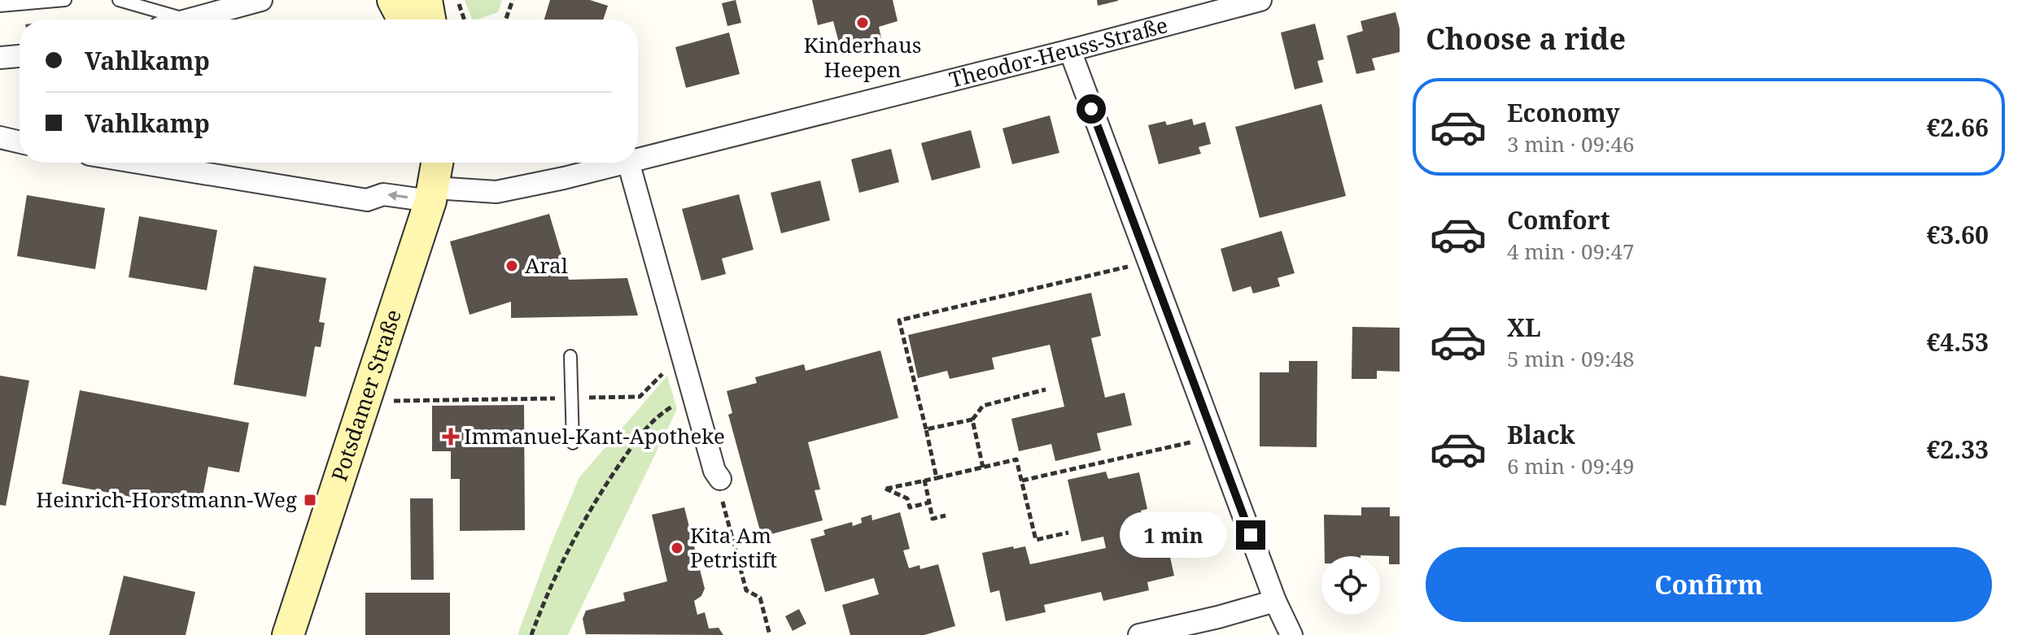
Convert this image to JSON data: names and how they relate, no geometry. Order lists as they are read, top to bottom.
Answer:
{
  "streets": {
    "street": ["Theodor-Heuss-Straße", "Potsdamer Straße"]
  },
  "crossings": [
    ["Theodor-Heuss-Straße", "Potsdamer Straße"]
  ],
  "places": {
    "other": ["Kinderhaus Heepen", "Aral", "Kita Am Petristift"],
    "health": ["Immanuel-Kant-Apotheke"],
    "transit": ["Heinrich-Horstmann-Weg"]
  },
  "page": {
    "heading": "Choose a ride",
    "banner": ["Vahlkamp", "Vahlkamp"],
    "list": [
      {
        "name": "Economy",
        "note": "3 min · 09:46",
        "value": "€2.66"
      },
      {
        "name": "Comfort",
        "note": "4 min · 09:47",
        "value": "€3.60"
      },
      {
        "name": "XL",
        "note": "5 min · 09:48",
        "value": "€4.53"
      },
      {
        "name": "Black",
        "note": "6 min · 09:49",
        "value": "€2.33"
      }
    ],
    "bubble": "1 min",
    "buttons": "Confirm"
  }
}
